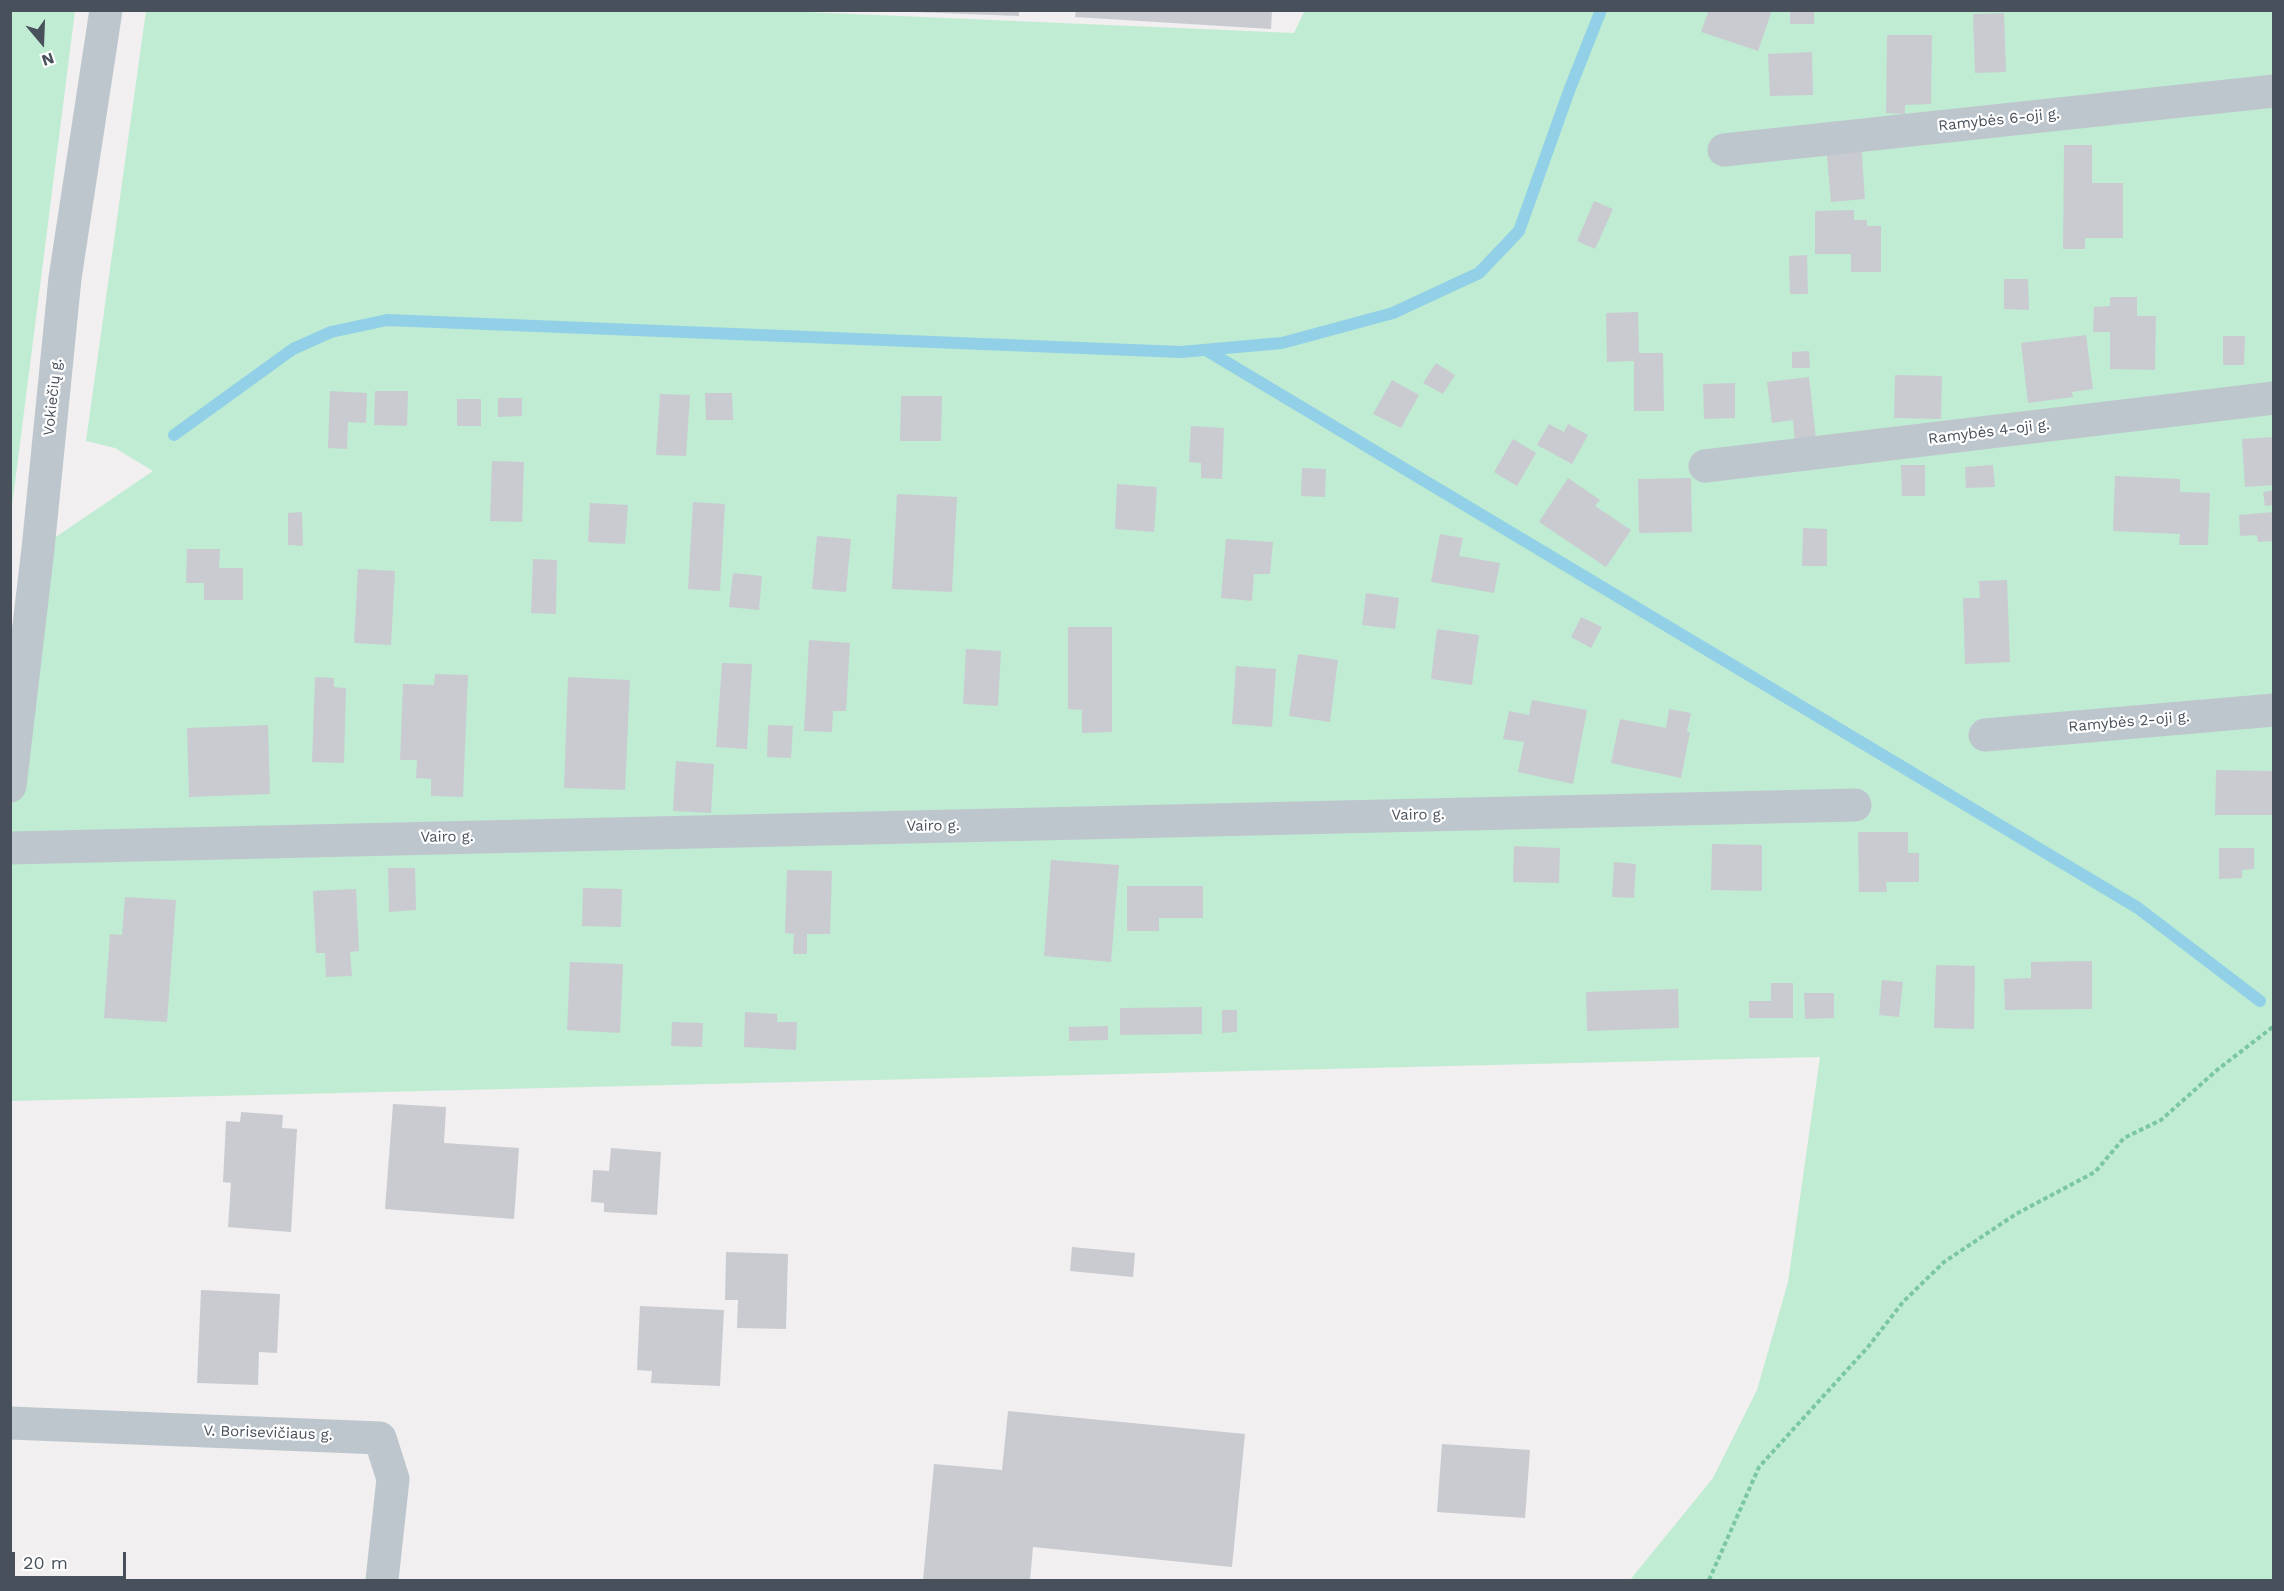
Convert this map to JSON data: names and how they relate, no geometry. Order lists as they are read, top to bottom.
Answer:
{
  "streets": {
    "street": [
      "Ramybės 6-oji g.",
      "Vokiečių g.",
      "Ramybės 4-oji g.",
      "Ramybės 2-oji g.",
      "Vairo g.",
      "V. Borisevičiaus g."
    ]
  },
  "scale_bar": "20 m",
  "north": "bottom"
}
